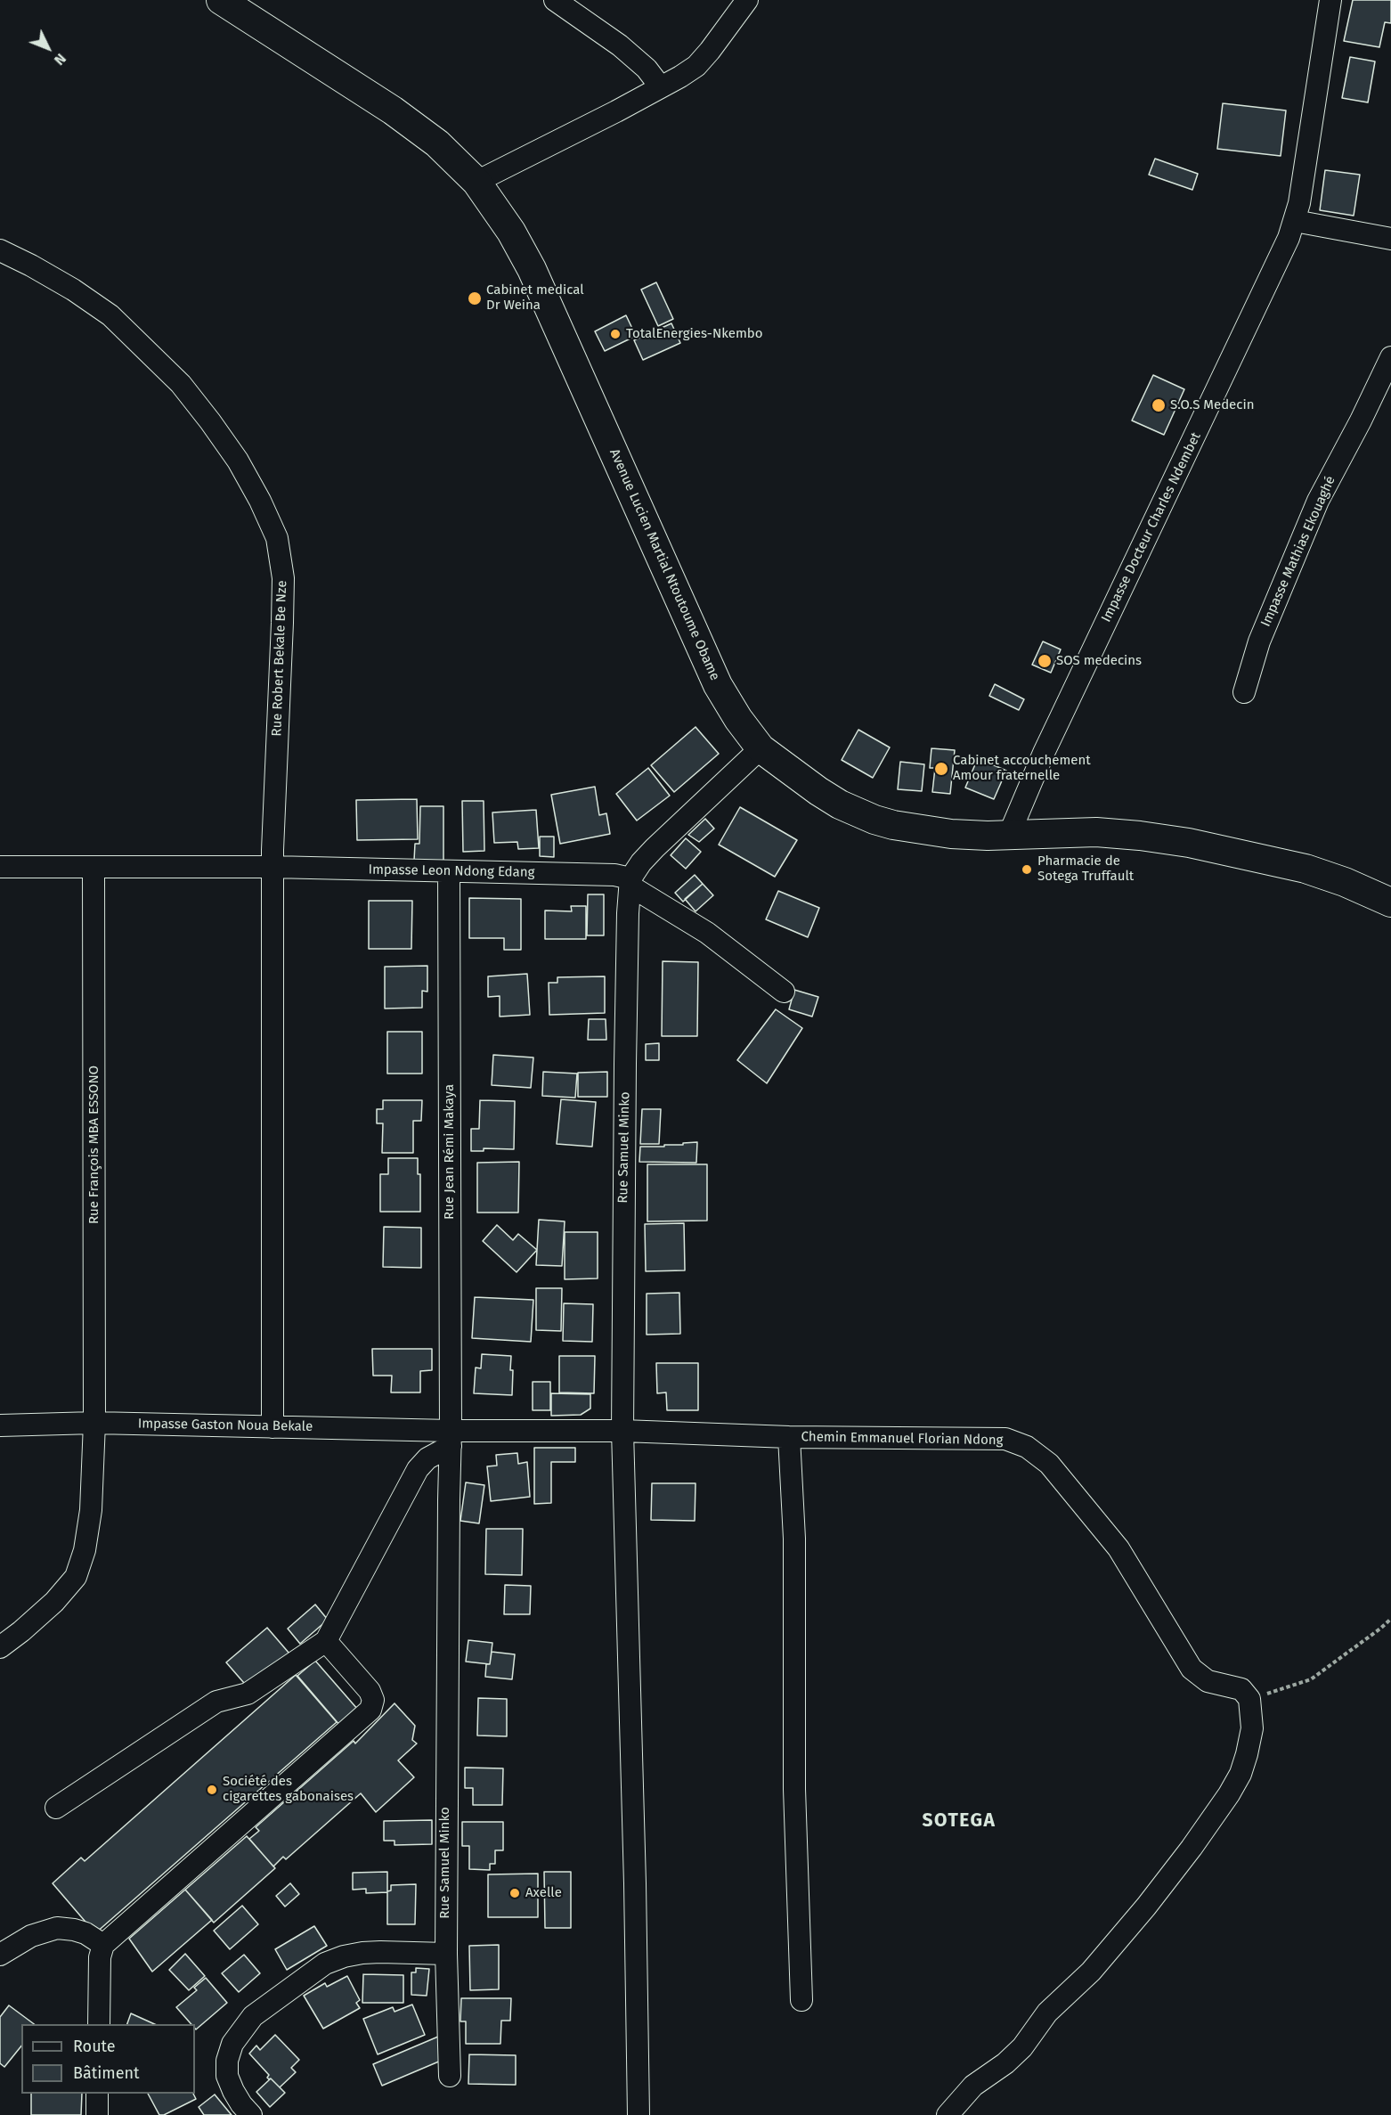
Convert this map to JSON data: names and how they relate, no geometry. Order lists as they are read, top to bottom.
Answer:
{
  "streets": {
    "main road": ["Avenue Lucien Martial Ntoutoume Obame"],
    "street": [
      "Impasse Docteur Charles Ndembet",
      "Impasse Mathias Ekouaghé",
      "Rue Robert Bekale Be Nze",
      "Impasse Leon Ndong Edang",
      "Rue François MBA ESSONO",
      "Rue Samuel Minko",
      "Rue Jean Rémi Makaya",
      "Impasse Gaston Noua Bekale",
      "Chemin Emmanuel Florian Ndong"
    ]
  },
  "crossings": [
    ["Impasse Docteur Charles Ndembet", "Avenue Lucien Martial Ntoutoume Obame"],
    ["Rue Robert Bekale Be Nze", "Impasse Leon Ndong Edang"],
    ["Rue Robert Bekale Be Nze", "Impasse Gaston Noua Bekale"],
    ["Impasse Leon Ndong Edang", "Rue François MBA ESSONO"],
    ["Impasse Leon Ndong Edang", "Rue Samuel Minko"],
    ["Impasse Leon Ndong Edang", "Rue Jean Rémi Makaya"],
    ["Rue François MBA ESSONO", "Impasse Gaston Noua Bekale"],
    ["Rue Samuel Minko", "Rue Jean Rémi Makaya"],
    ["Rue Samuel Minko", "Impasse Gaston Noua Bekale"],
    ["Rue Samuel Minko", "Chemin Emmanuel Florian Ndong"],
    ["Rue Jean Rémi Makaya", "Impasse Gaston Noua Bekale"]
  ],
  "districts": ["SOTEGA"],
  "places": [
    "Cabinet medical Dr Weina",
    "TotalEnergies-Nkembo",
    "S.O.S Medecin",
    "SOS medecins",
    "Cabinet accouchement Amour fraternelle",
    "Pharmacie de Sotega Truffault",
    "Société des cigarettes gabonaises",
    "Axelle"
  ],
  "legend": ["Route", "Bâtiment"],
  "north": "bottom right"
}
